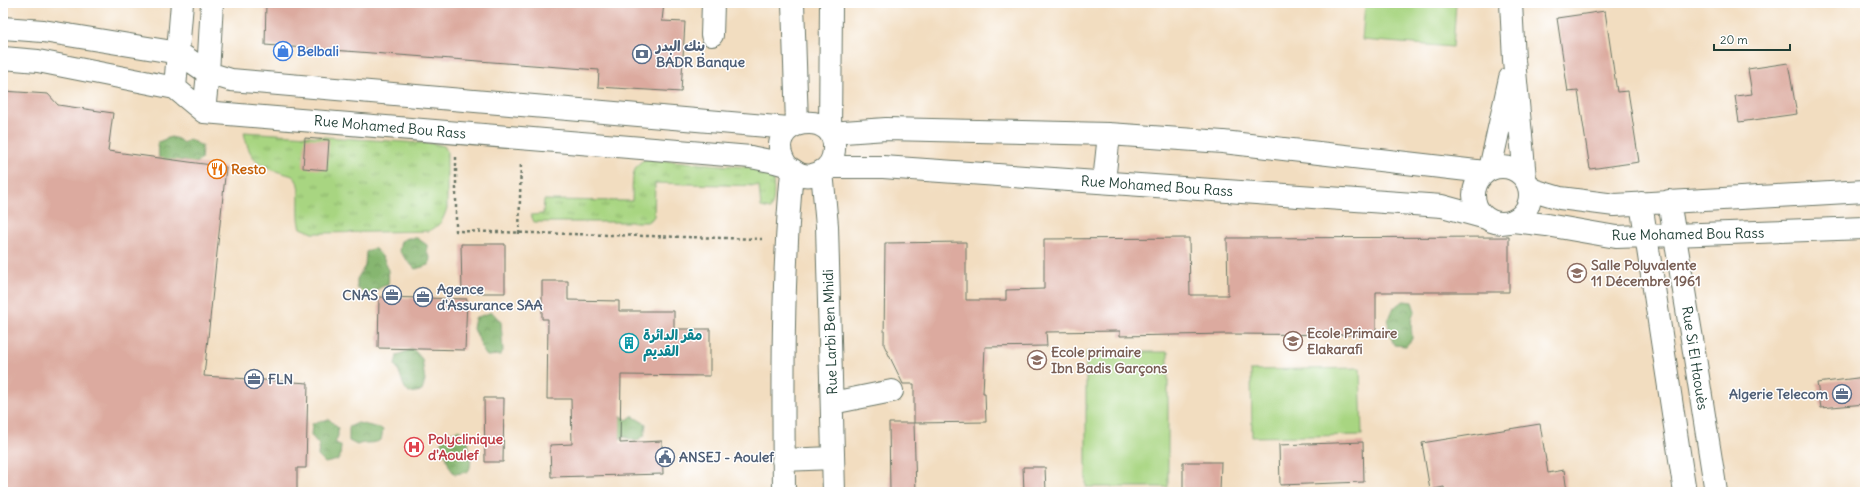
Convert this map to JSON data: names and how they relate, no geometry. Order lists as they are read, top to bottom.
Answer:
{
  "streets": {
    "street": ["Rue Mohamed Bou Rass", "Rue Larbi Ben Mhidi", "Rue Si El Haouès"]
  },
  "crossings": [
    ["Rue Mohamed Bou Rass", "Rue Larbi Ben Mhidi"],
    ["Rue Mohamed Bou Rass", "Rue Si El Haouès"]
  ],
  "places": {
    "shop": ["Belbali"],
    "bank": ["بنك البدر BADR Banque"],
    "restaurant": ["Resto"],
    "school or university": ["Salle Polyvalente 11 Décembre 1961", "Ecole Primaire Elakarafi", "Ecole primaire Ibn Badis Garçons"],
    "office": [
      "CNAS",
      "Agence d'Assurance SAA",
      "FLN",
      "Algerie Telecom"
    ],
    "building": ["مقر الدائرة القديم"],
    "hospital": ["Polyclinique d'Aoulef"],
    "public building": ["ANSEJ - Aoulef"]
  },
  "scale_bar": "20 m"
}
